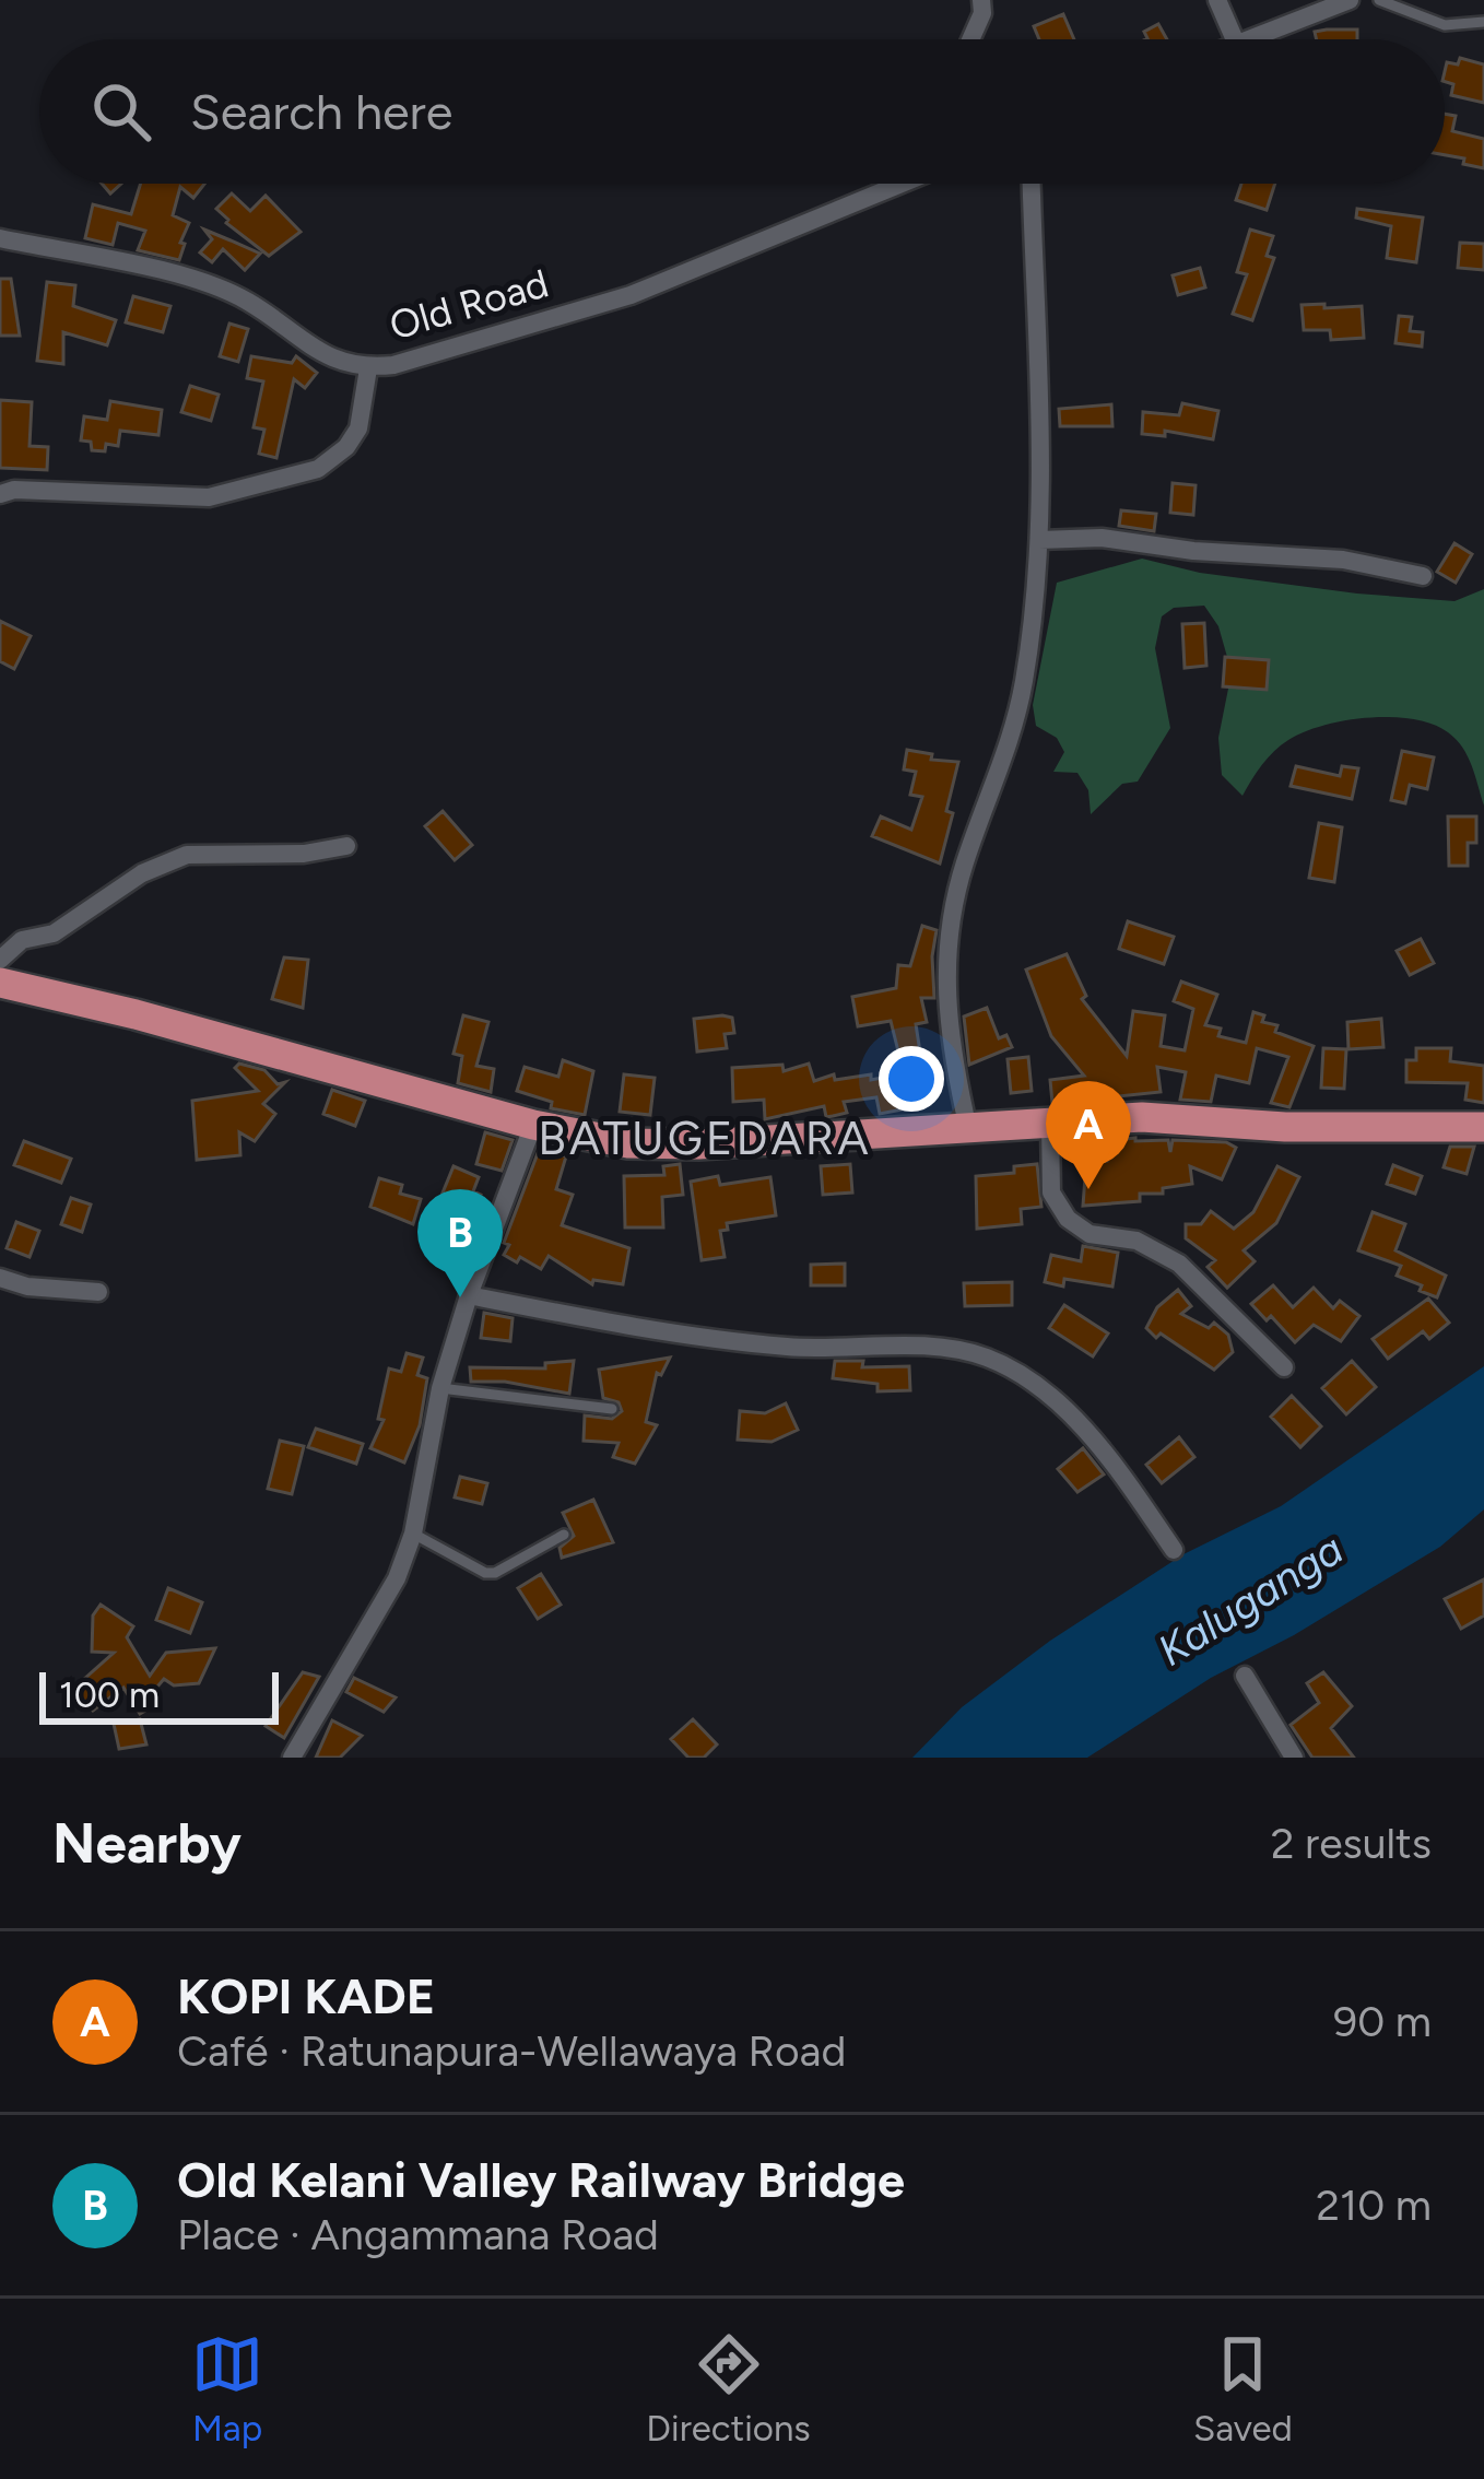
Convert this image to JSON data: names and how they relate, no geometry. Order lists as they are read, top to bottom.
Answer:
{
  "streets": {
    "street": ["Old Road"]
  },
  "districts": ["BATUGEDARA"],
  "water": ["Kaluganga"],
  "scale_bar": "100 m",
  "page": {
    "search": "Search here",
    "pins": ["A", "B"],
    "scale": "100 m",
    "heading": ["Nearby", "2 results"],
    "list": [
      {
        "mark": "A",
        "name": "KOPI KADE",
        "note": "Café · Ratunapura-Wellawaya Road",
        "value": "90 m"
      },
      {
        "mark": "B",
        "name": "Old Kelani Valley Railway Bridge",
        "note": "Place · Angammana Road",
        "value": "210 m"
      }
    ],
    "nav": ["Map", "Directions", "Saved"]
  }
}
